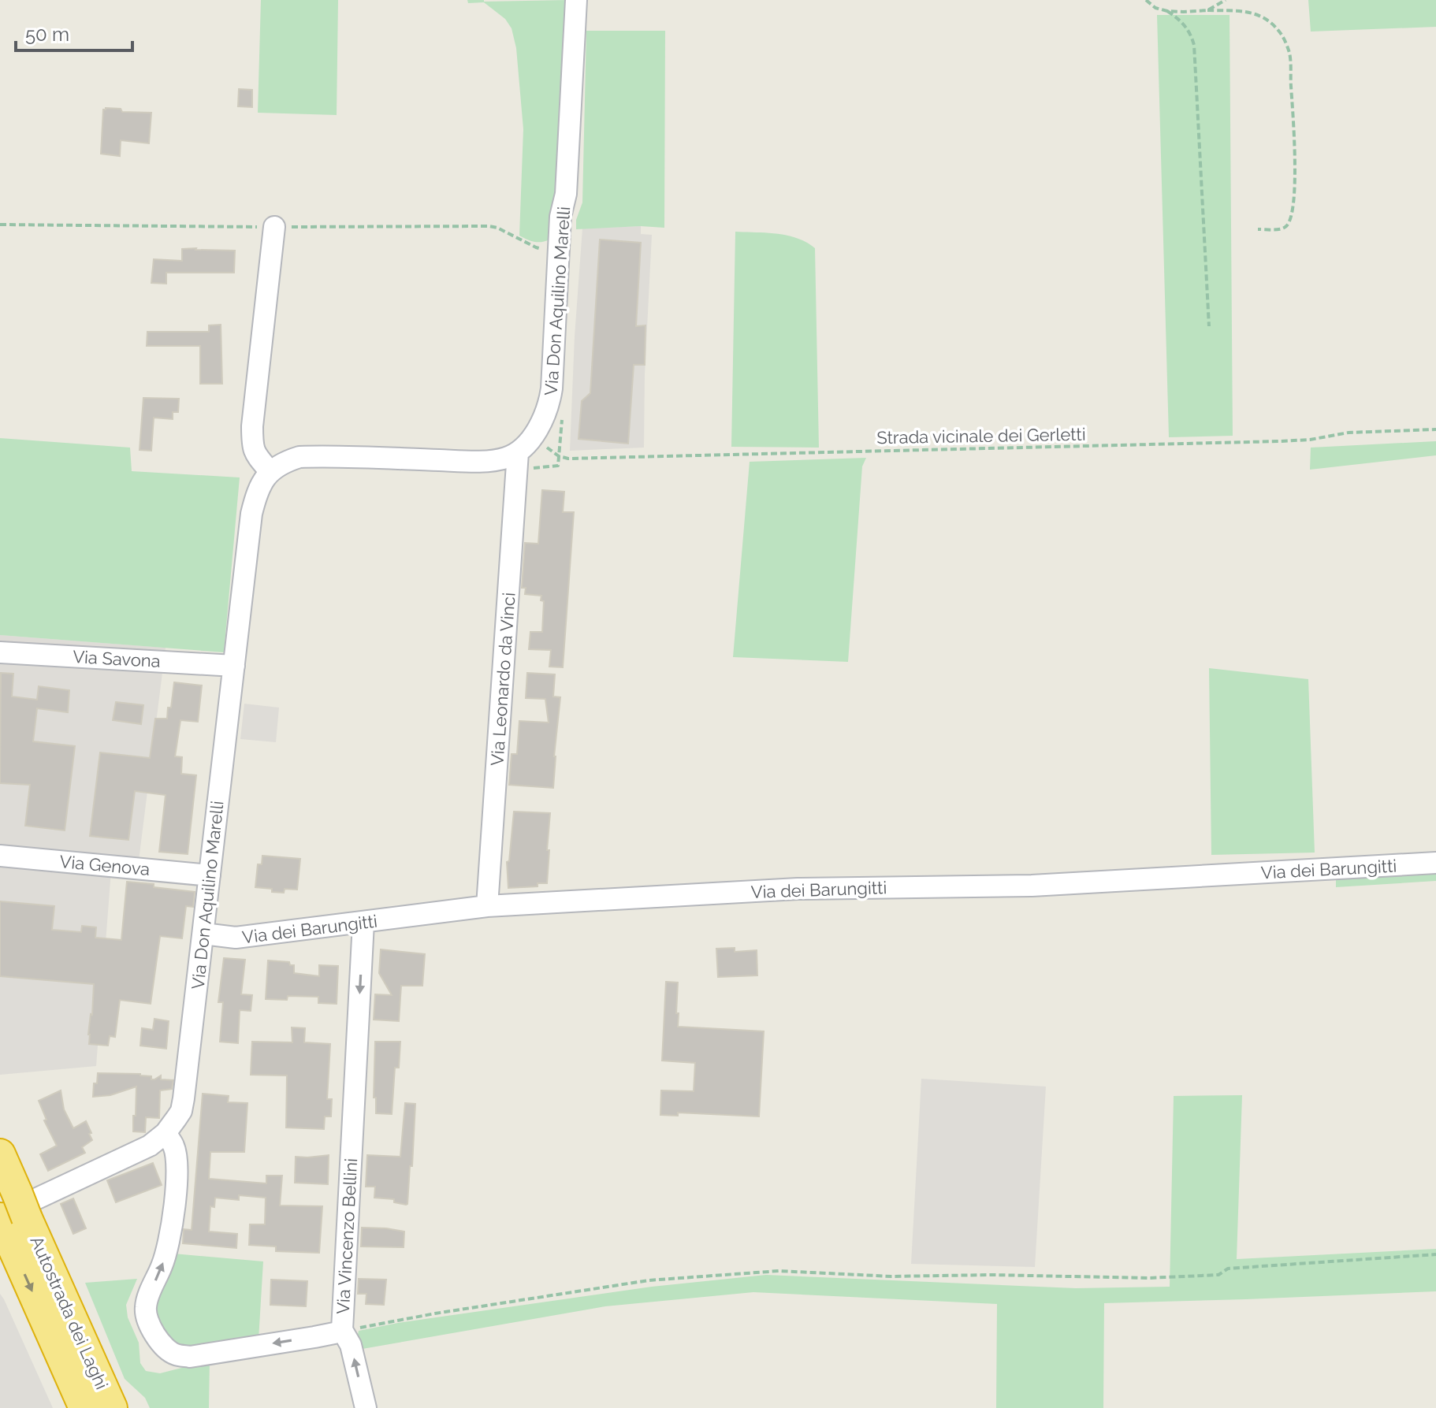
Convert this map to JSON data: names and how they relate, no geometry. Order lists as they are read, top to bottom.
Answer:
{
  "streets": {
    "highway": ["Autostrada dei Laghi"],
    "street": [
      "Via Don Aquilino Marelli",
      "Via Savona",
      "Via Leonardo da Vinci",
      "Via Genova",
      "Via dei Barungitti",
      "Via Vincenzo Bellini"
    ],
    "path": ["Strada vicinale dei Gerletti"]
  },
  "crossings": [
    ["Via Don Aquilino Marelli", "Strada vicinale dei Gerletti"],
    ["Via Don Aquilino Marelli", "Via Savona"],
    ["Via Don Aquilino Marelli", "Via Leonardo da Vinci"],
    ["Via Don Aquilino Marelli", "Via Genova"],
    ["Via Don Aquilino Marelli", "Via dei Barungitti"],
    ["Via Don Aquilino Marelli", "Via Vincenzo Bellini"],
    ["Via Don Aquilino Marelli", "Autostrada dei Laghi"],
    ["Via Leonardo da Vinci", "Via dei Barungitti"],
    ["Via dei Barungitti", "Via Vincenzo Bellini"]
  ],
  "scale_bar": "50 m"
}
